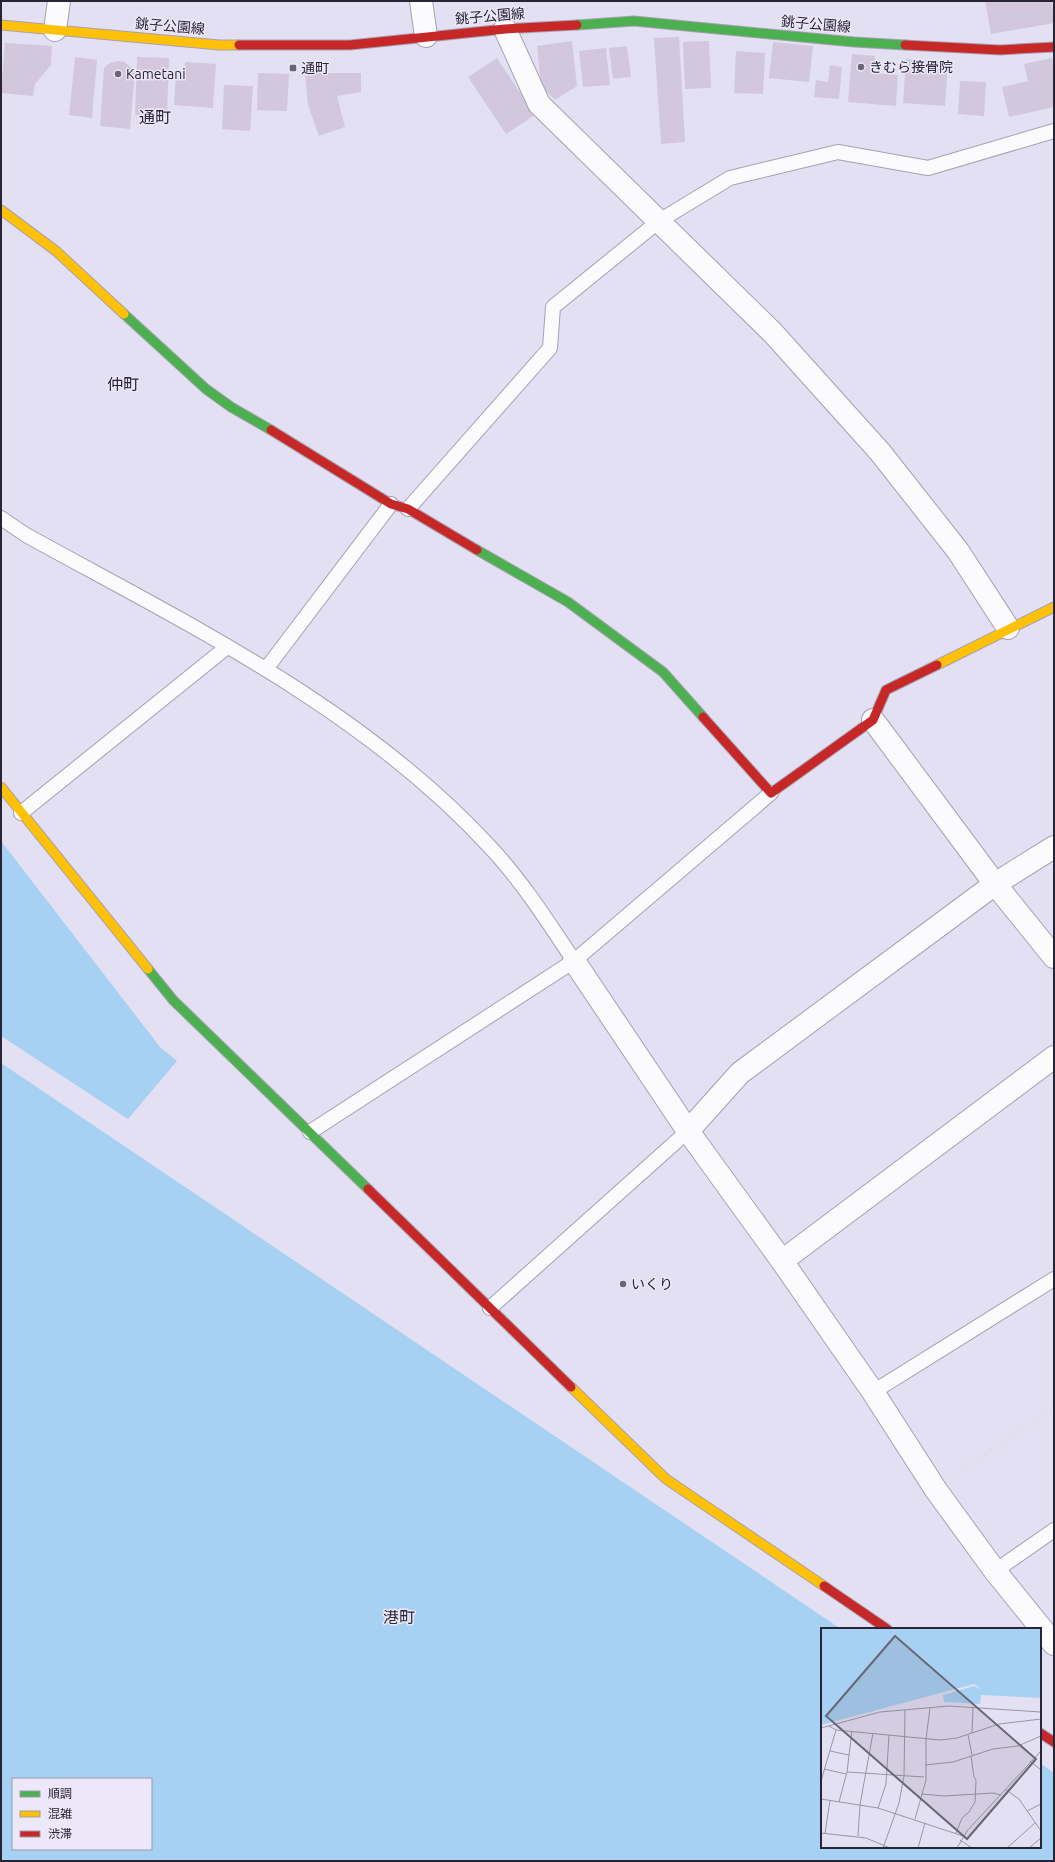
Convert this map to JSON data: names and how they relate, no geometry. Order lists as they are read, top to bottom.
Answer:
{
  "streets": {
    "street": ["銚子公園線"]
  },
  "districts": ["通町", "仲町", "港町"],
  "places": {
    "other": ["きむら接骨院", "Kametani", "いくり"],
    "transit": ["通町"]
  },
  "legend": ["順調", "混雑", "渋滞"]
}
